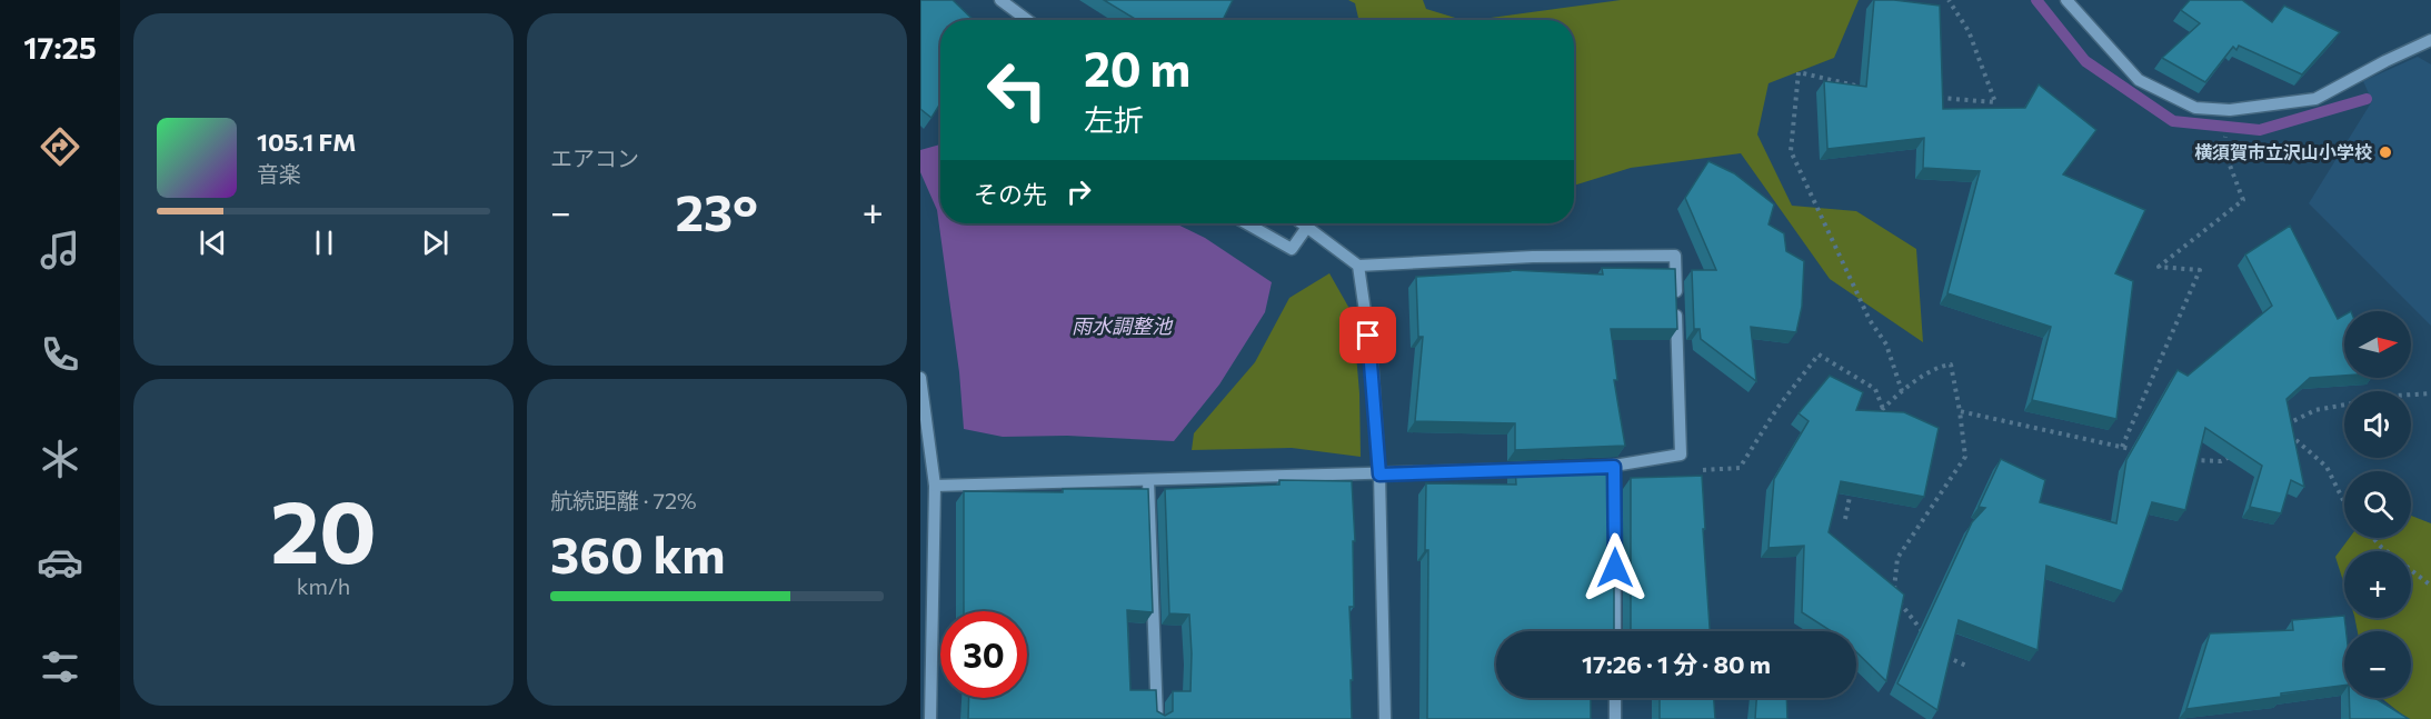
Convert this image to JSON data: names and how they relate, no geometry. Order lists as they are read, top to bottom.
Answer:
{
  "water": ["雨水調整池"],
  "places": ["横須賀市立沢山小学校"],
  "north": "right",
  "page": {
    "tabs": "17:25",
    "tile": [
      "エアコン",
      ["20", "km/h"],
      ["航続距離 · 72%", "360 km"]
    ],
    "turn": ["20 m", "左折"],
    "song": ["105.1 FM", "音楽"],
    "then": "その先",
    "heat": ["−", "23°", "+"],
    "map_buttons": ["+", "−"],
    "limit": "30",
    "trip": "17:26 · 1 分 · 80 m"
  }
}
